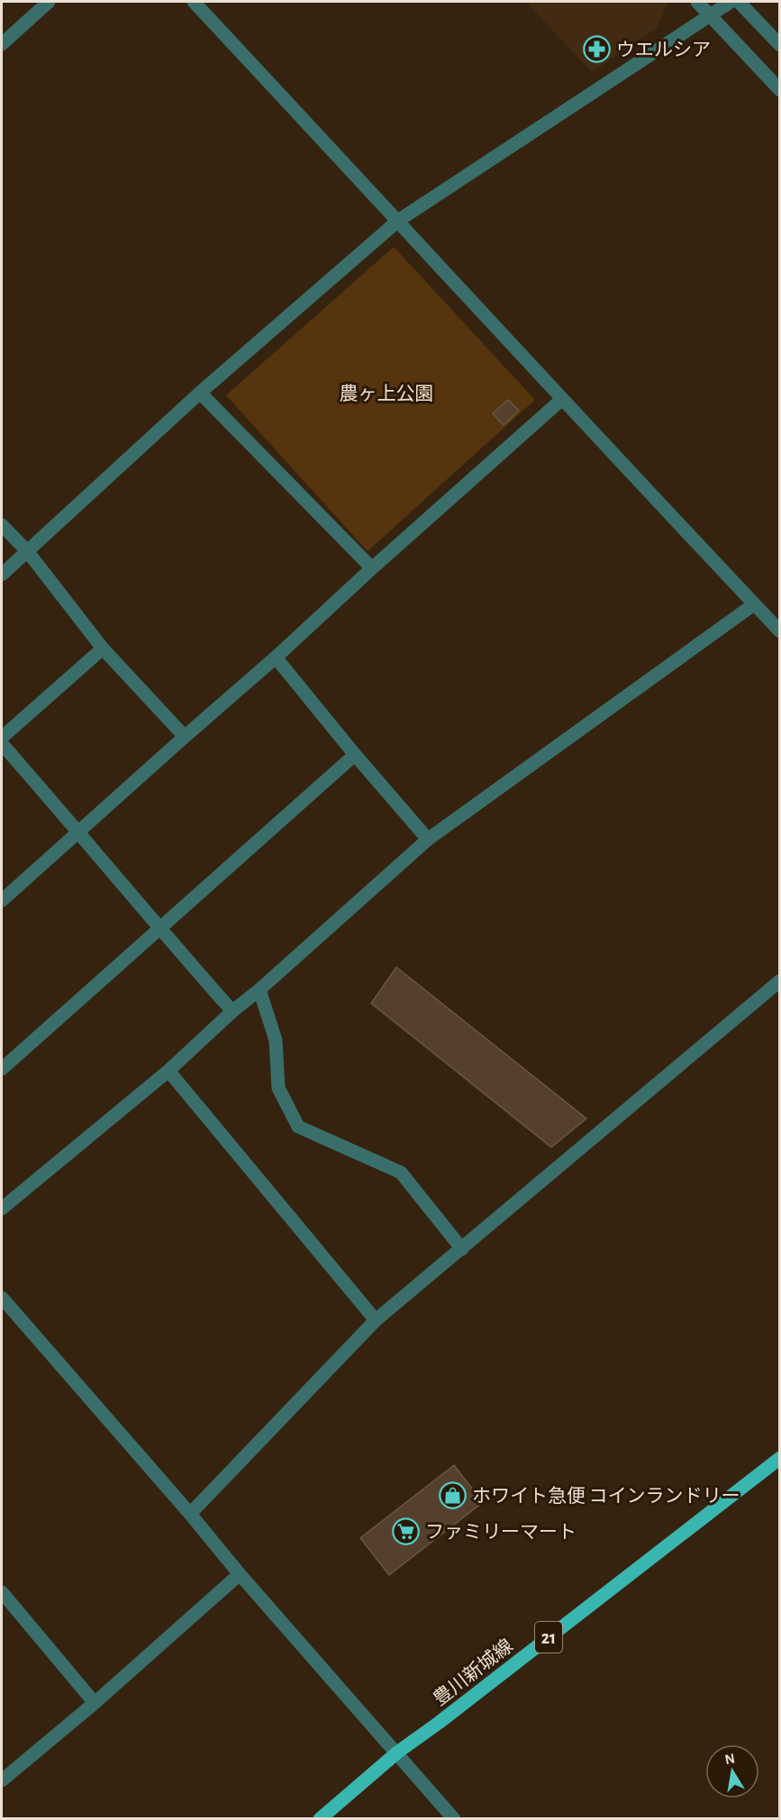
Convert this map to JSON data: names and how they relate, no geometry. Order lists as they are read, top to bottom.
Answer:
{
  "streets": {
    "main road": ["21", "豊川新城線"]
  },
  "parks": ["農ヶ上公園"],
  "places": {
    "pharmacy": ["ウエルシア"],
    "shop": ["ホワイト急便 コインランドリー"],
    "supermarket": ["ファミリーマート"]
  },
  "north": "top"
}
